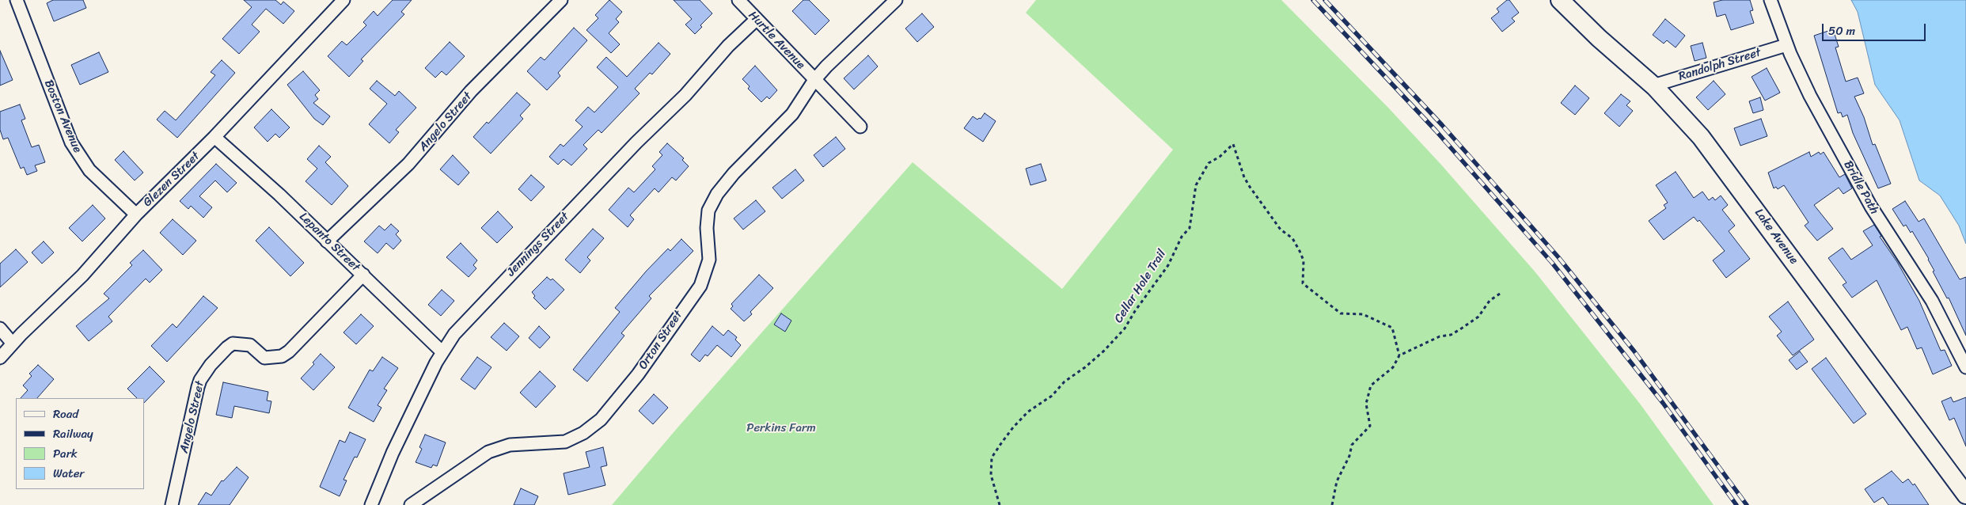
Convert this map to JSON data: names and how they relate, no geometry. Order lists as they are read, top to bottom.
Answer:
{
  "streets": {
    "main road": ["Lake Avenue"],
    "street": [
      "Hurtle Avenue",
      "Randolph Street",
      "Boston Avenue",
      "Angelo Street",
      "Glezen Street",
      "Bridle Path",
      "Lepanto Street",
      "Jennings Street",
      "Orton Street"
    ],
    "path": ["Cellar Hole Trail"]
  },
  "crossings": [
    ["Hurtle Avenue", "Jennings Street"],
    ["Hurtle Avenue", "Orton Street"],
    ["Randolph Street", "Bridle Path"],
    ["Randolph Street", "Lake Avenue"],
    ["Boston Avenue", "Glezen Street"],
    ["Angelo Street", "Lepanto Street"],
    ["Glezen Street", "Lepanto Street"],
    ["Lepanto Street", "Jennings Street"]
  ],
  "parks": ["Perkins Farm"],
  "legend": [
    "Road",
    "Railway",
    "Park",
    "Water"
  ],
  "scale_bar": "50 m"
}
